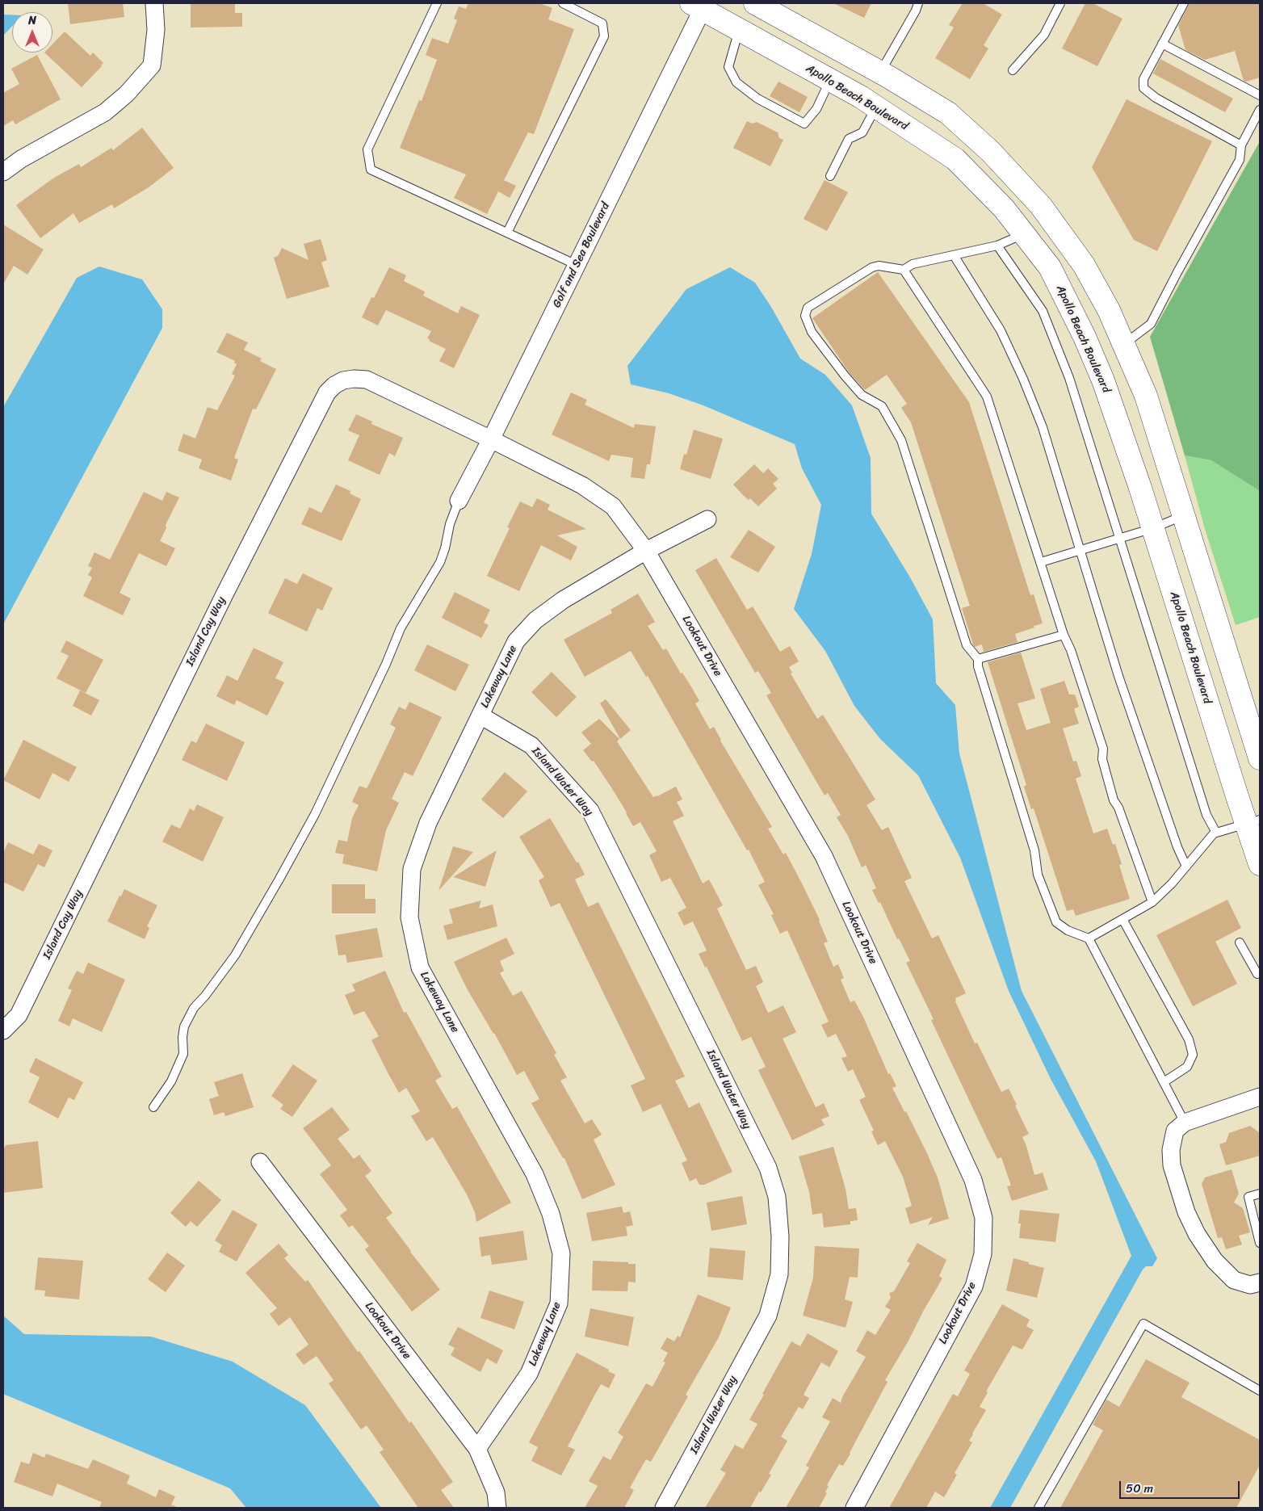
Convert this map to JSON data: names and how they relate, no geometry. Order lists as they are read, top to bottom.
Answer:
{
  "streets": {
    "main road": ["Apollo Beach Boulevard"],
    "street": [
      "Golf and Sea Boulevard",
      "Island Cay Way",
      "Lookout Drive",
      "Lakeway Lane",
      "Island Water Way"
    ]
  },
  "crossings": [
    ["Apollo Beach Boulevard", "Golf and Sea Boulevard"],
    ["Golf and Sea Boulevard", "Island Cay Way"],
    ["Golf and Sea Boulevard", "Lookout Drive"],
    ["Island Cay Way", "Lookout Drive"],
    ["Lookout Drive", "Lakeway Lane"],
    ["Lakeway Lane", "Island Water Way"]
  ],
  "scale_bar": "50 m",
  "north": "top"
}
